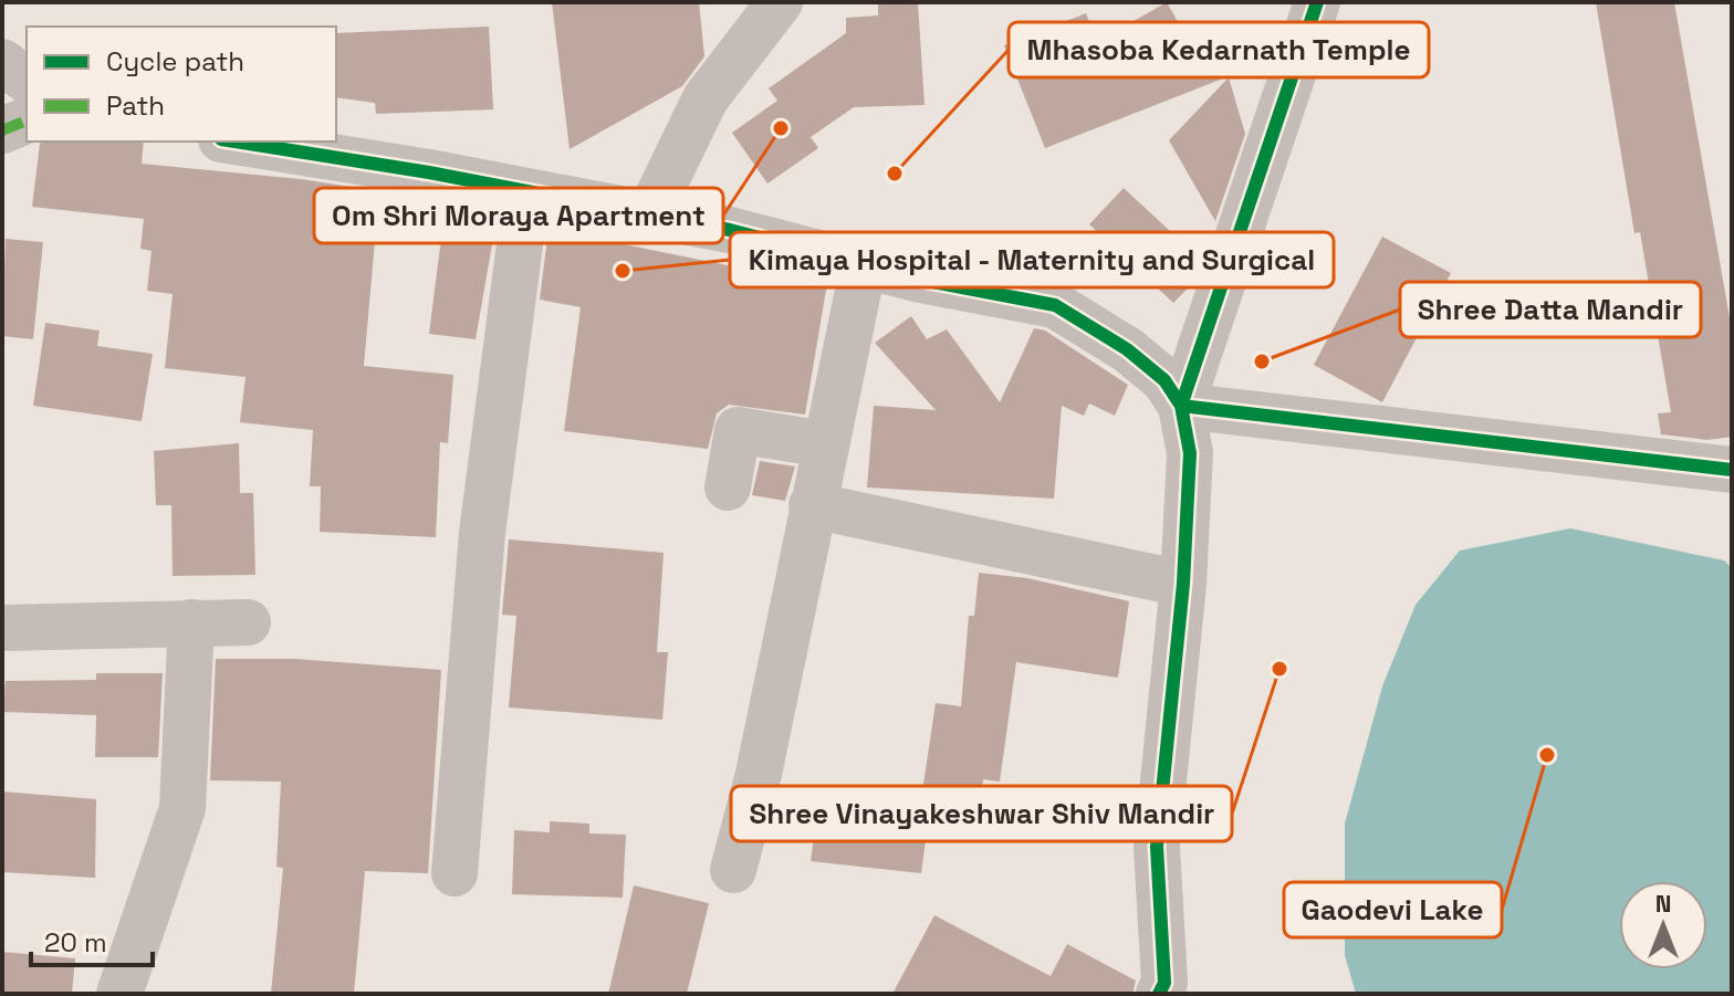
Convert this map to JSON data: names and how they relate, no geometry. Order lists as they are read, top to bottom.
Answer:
{
  "places": [
    "Om Shri Moraya Apartment",
    "Mhasoba Kedarnath Temple",
    "Kimaya Hospital - Maternity and Surgical",
    "Shree Datta Mandir",
    "Shree Vinayakeshwar Shiv Mandir",
    "Gaodevi Lake"
  ],
  "legend": ["Cycle path", "Path"],
  "scale_bar": "20 m",
  "north": "top"
}
